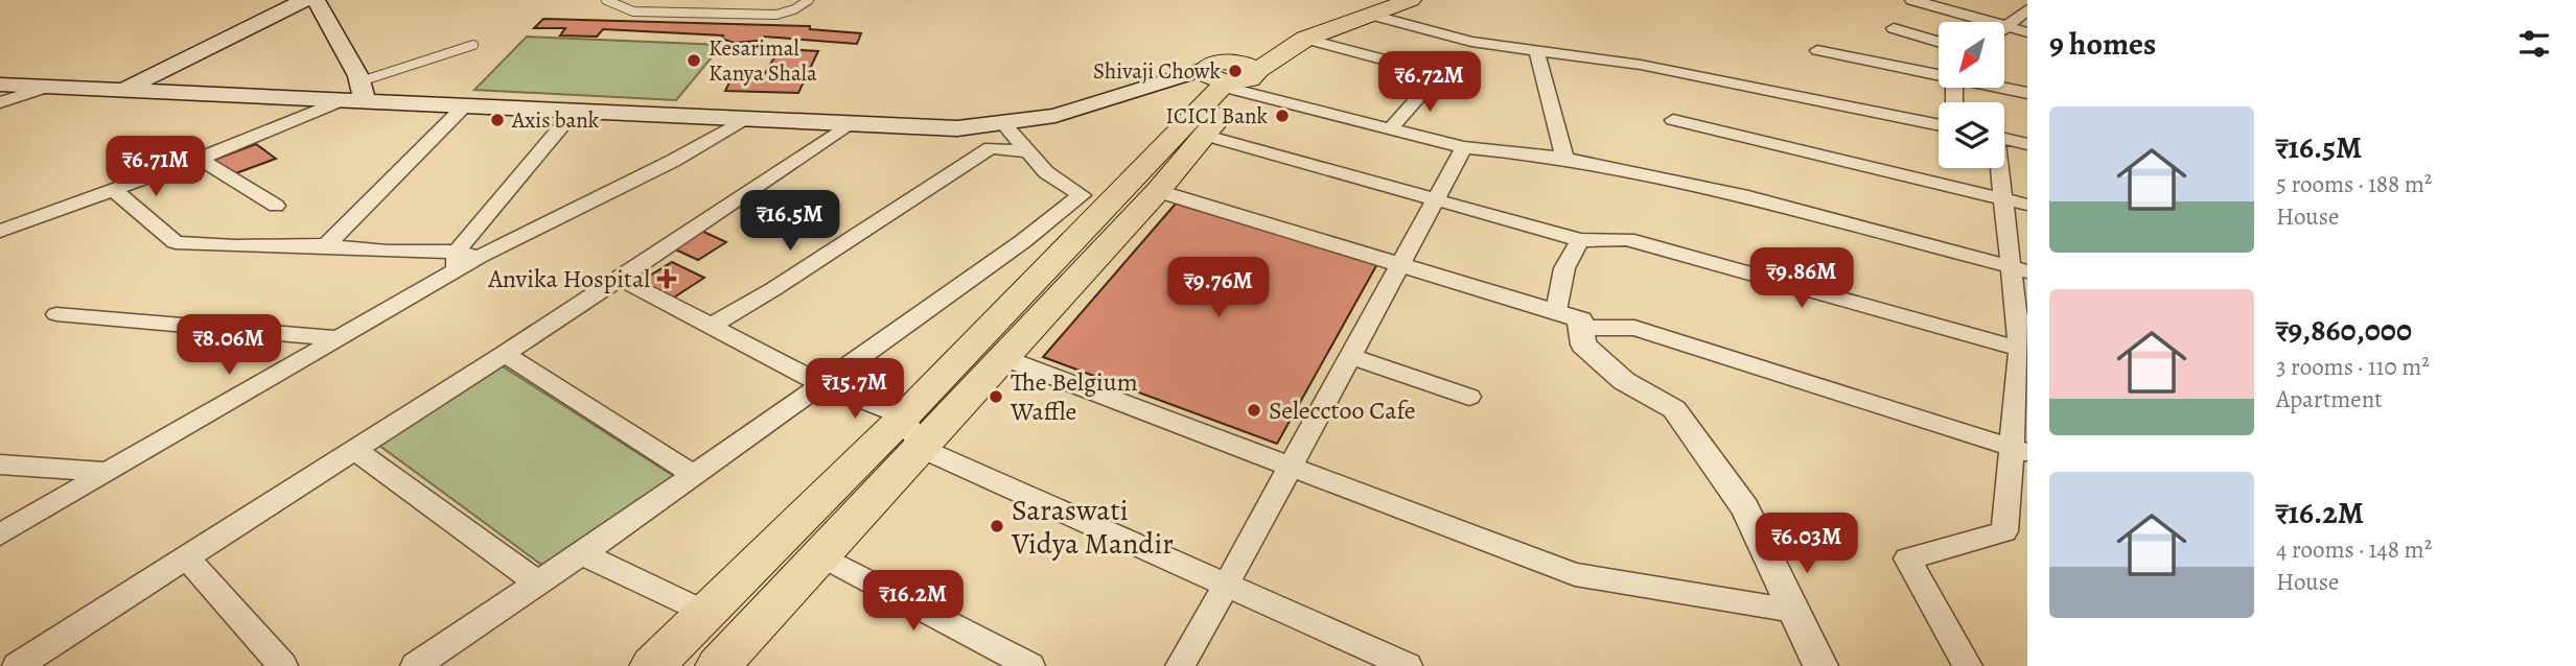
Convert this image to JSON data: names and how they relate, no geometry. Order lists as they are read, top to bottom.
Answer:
{
  "places": {
    "other": [
      "Kesarimal Kanya Shala",
      "Shivaji Chowk",
      "ICICI Bank",
      "Axis bank",
      "The Belgium Waffle",
      "Selecctoo Cafe",
      "Saraswati Vidya Mandir"
    ],
    "health": ["Anvika Hospital"]
  },
  "north": "bottom left",
  "page": {
    "heading": "9 homes",
    "price": [
      "₹6.72M",
      "₹6.71M",
      "₹16.5M",
      "₹9.86M",
      "₹9.76M",
      "₹8.06M",
      "₹15.7M",
      "₹6.03M",
      "₹16.2M"
    ],
    "list": [
      {
        "name": "₹16.5M",
        "note": "5 rooms · 188 m² · House"
      },
      {
        "name": "₹9,860,000",
        "note": "3 rooms · 110 m² · Apartment"
      },
      {
        "name": "₹16.2M",
        "note": "4 rooms · 148 m² · House"
      }
    ]
  }
}
